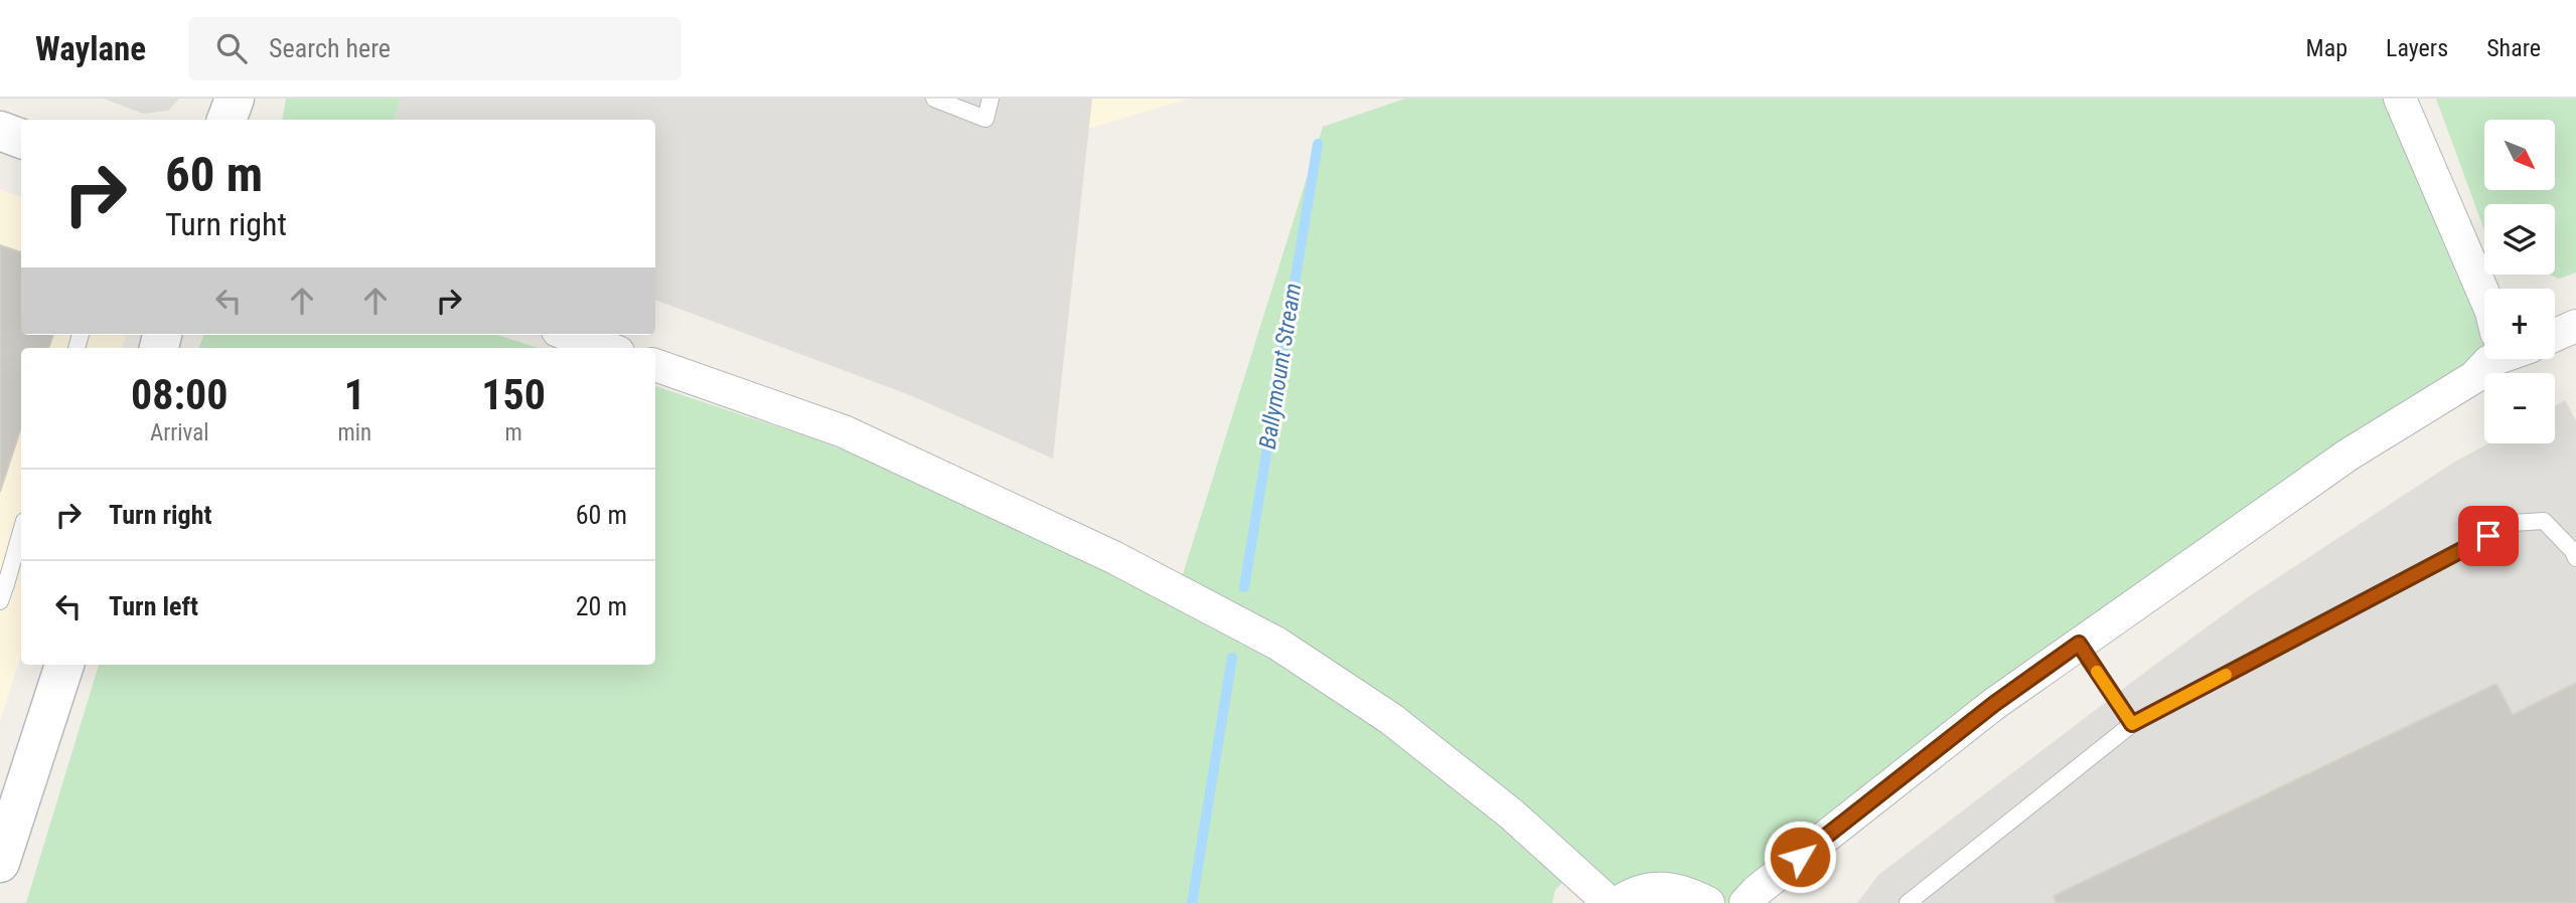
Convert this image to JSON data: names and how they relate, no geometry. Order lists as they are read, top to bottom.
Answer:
{
  "water": ["Ballymount Stream"],
  "north": "bottom right",
  "page": {
    "header": "Waylane",
    "search": "Search here",
    "nav": ["Map", "Layers", "Share"],
    "map_buttons": ["+", "−"],
    "turn": ["60 m", "Turn right"],
    "eta": [
      "08:00",
      "Arrival",
      "1",
      "min",
      "150",
      "m"
    ],
    "list": [
      {
        "name": "Turn right",
        "value": "60 m"
      },
      {
        "name": "Turn left",
        "value": "20 m"
      }
    ]
  }
}
